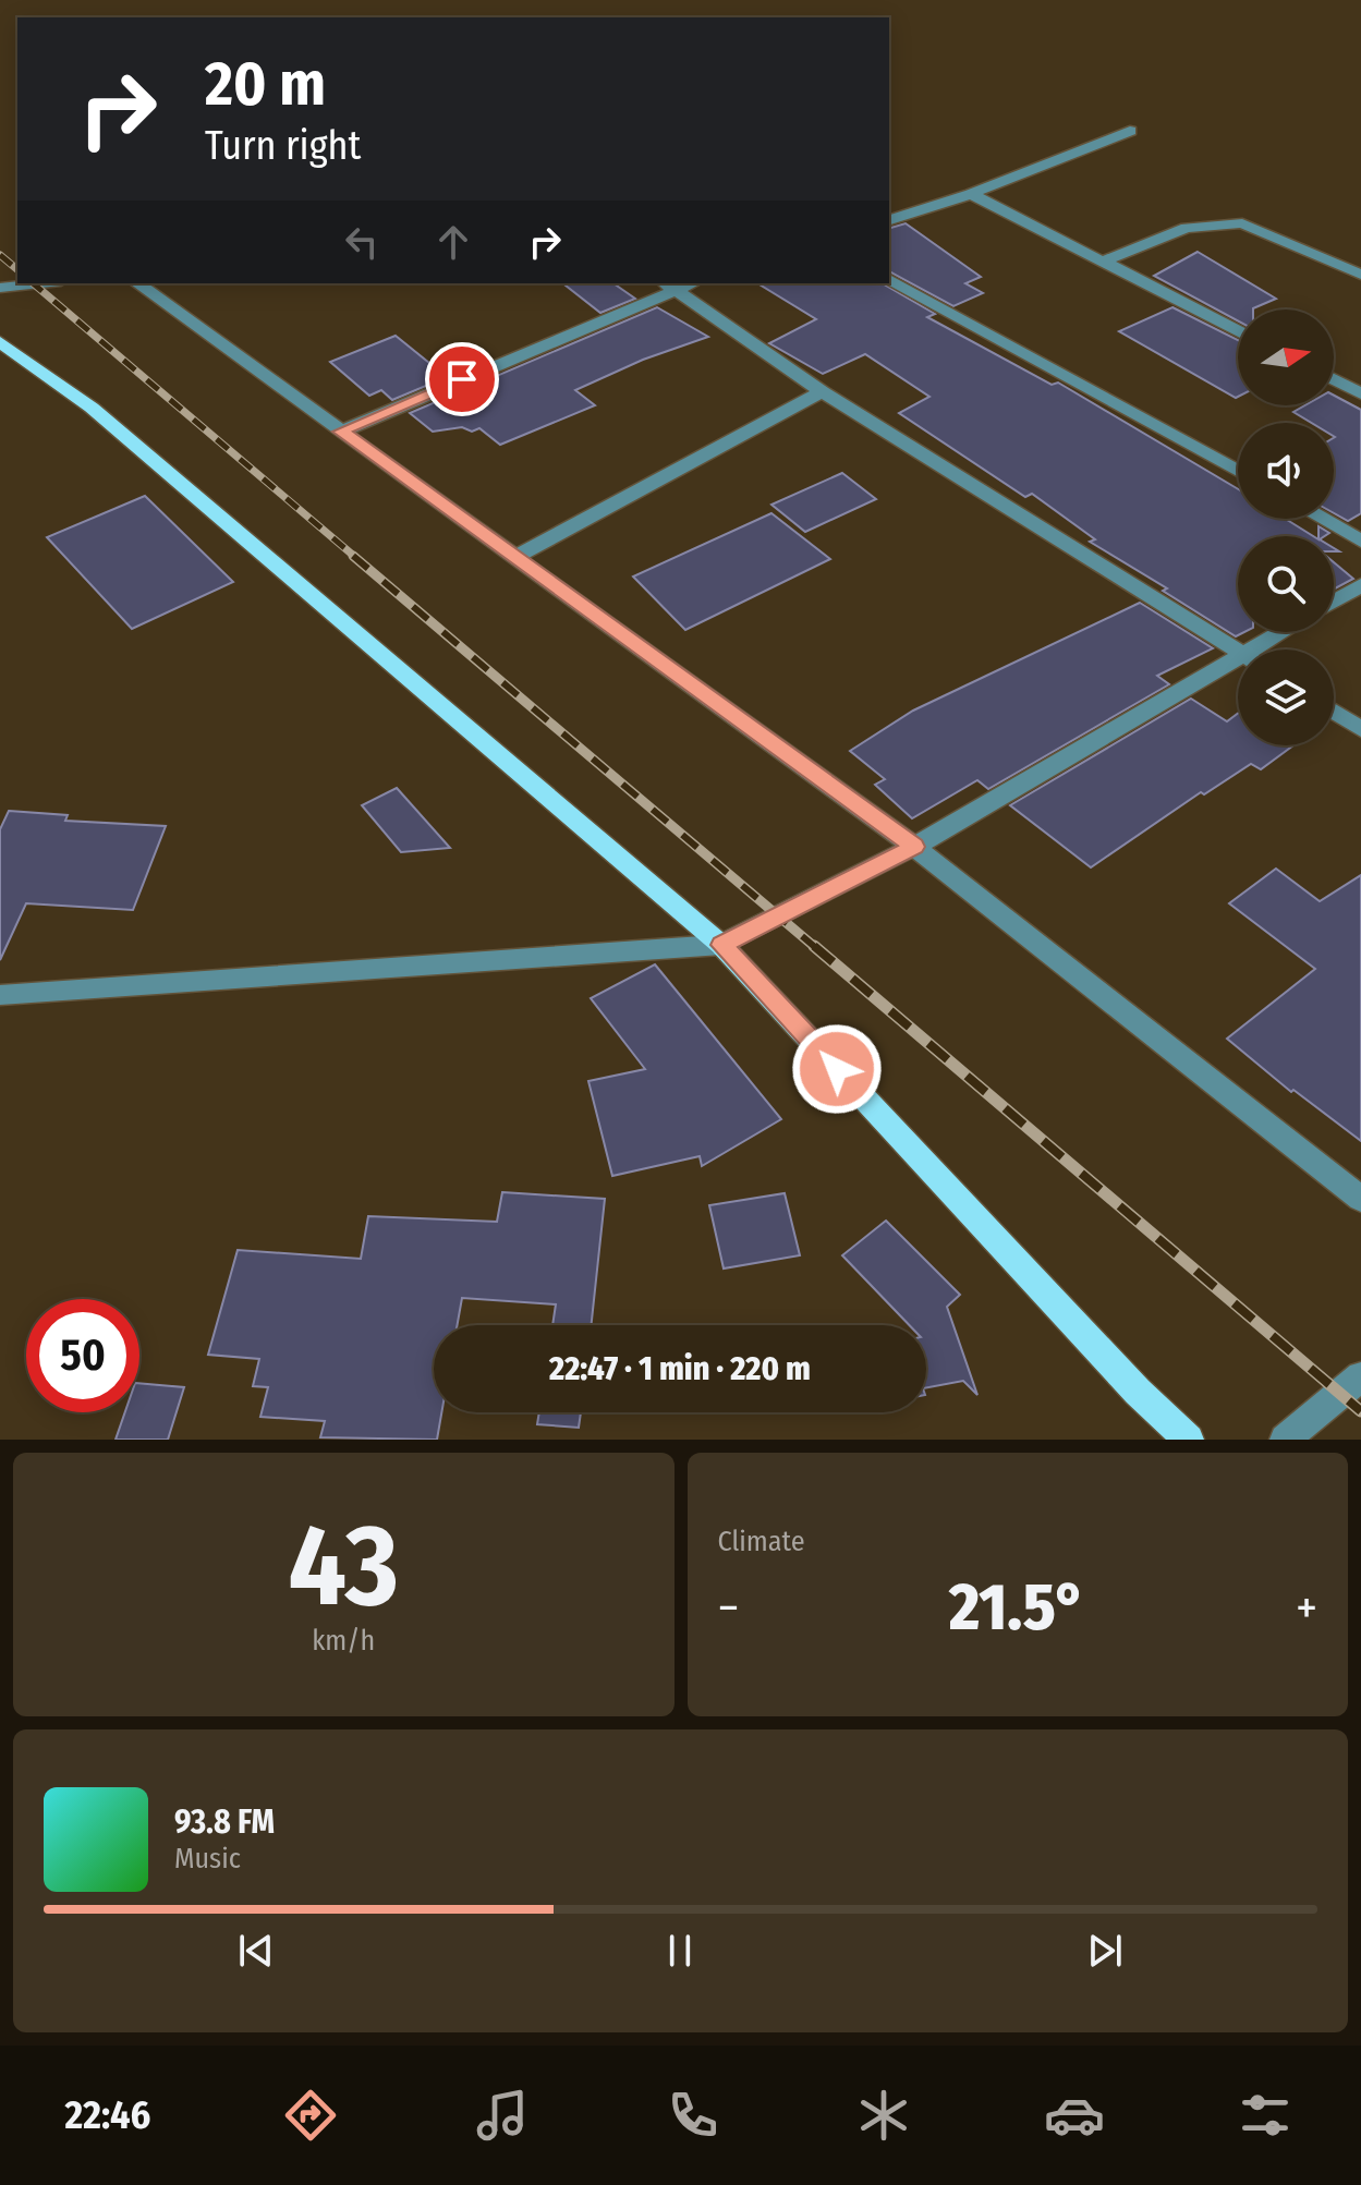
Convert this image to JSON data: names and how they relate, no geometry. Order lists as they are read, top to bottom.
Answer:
{
  "north": "right",
  "page": {
    "turn": ["20 m", "Turn right"],
    "limit": "50",
    "trip": "22:47 · 1 min · 220 m",
    "tile": [
      ["43", "km/h"],
      "Climate"
    ],
    "heat": ["−", "21.5°", "+"],
    "song": ["93.8 FM", "Music"],
    "tabs": "22:46"
  }
}
